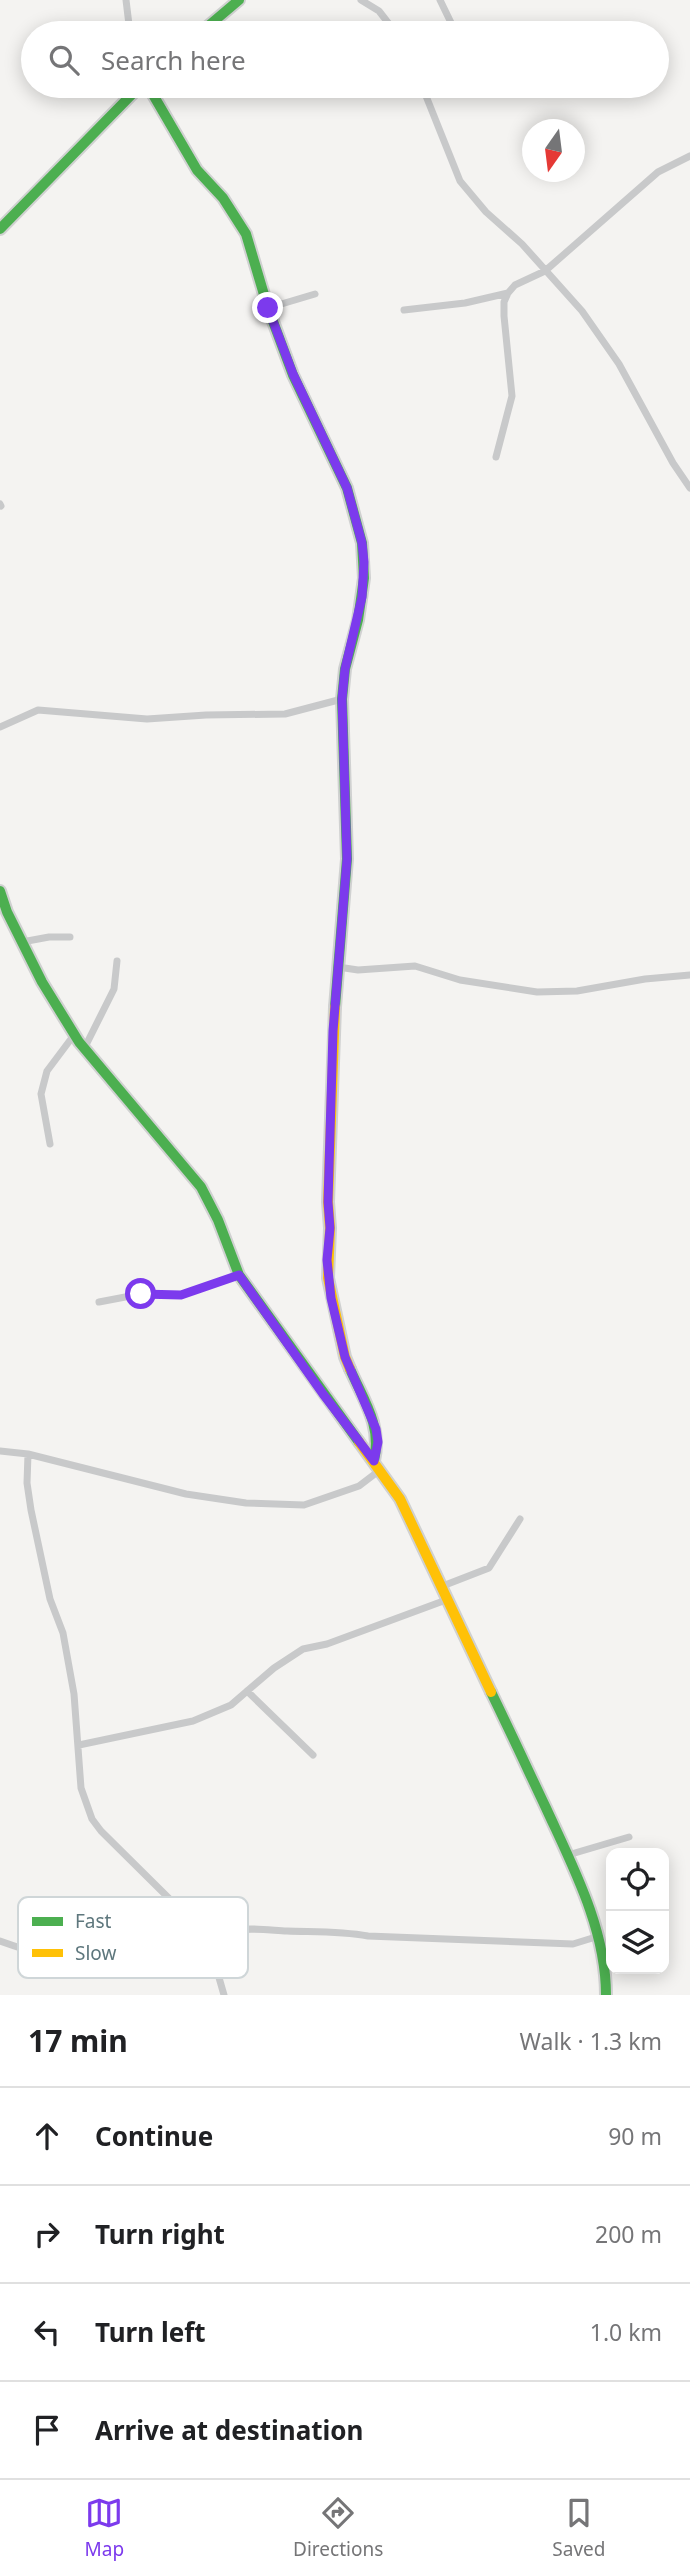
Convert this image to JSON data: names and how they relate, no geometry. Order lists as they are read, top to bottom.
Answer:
{
  "legend": ["Fast", "Slow"],
  "north": "bottom",
  "page": {
    "search": "Search here",
    "heading": ["17 min", "Walk · 1.3 km"],
    "list": [
      ["Continue", "90 m"],
      ["Turn right", "200 m"],
      ["Turn left", "1.0 km"],
      "Arrive at destination"
    ],
    "nav": ["Map", "Directions", "Saved"]
  }
}
